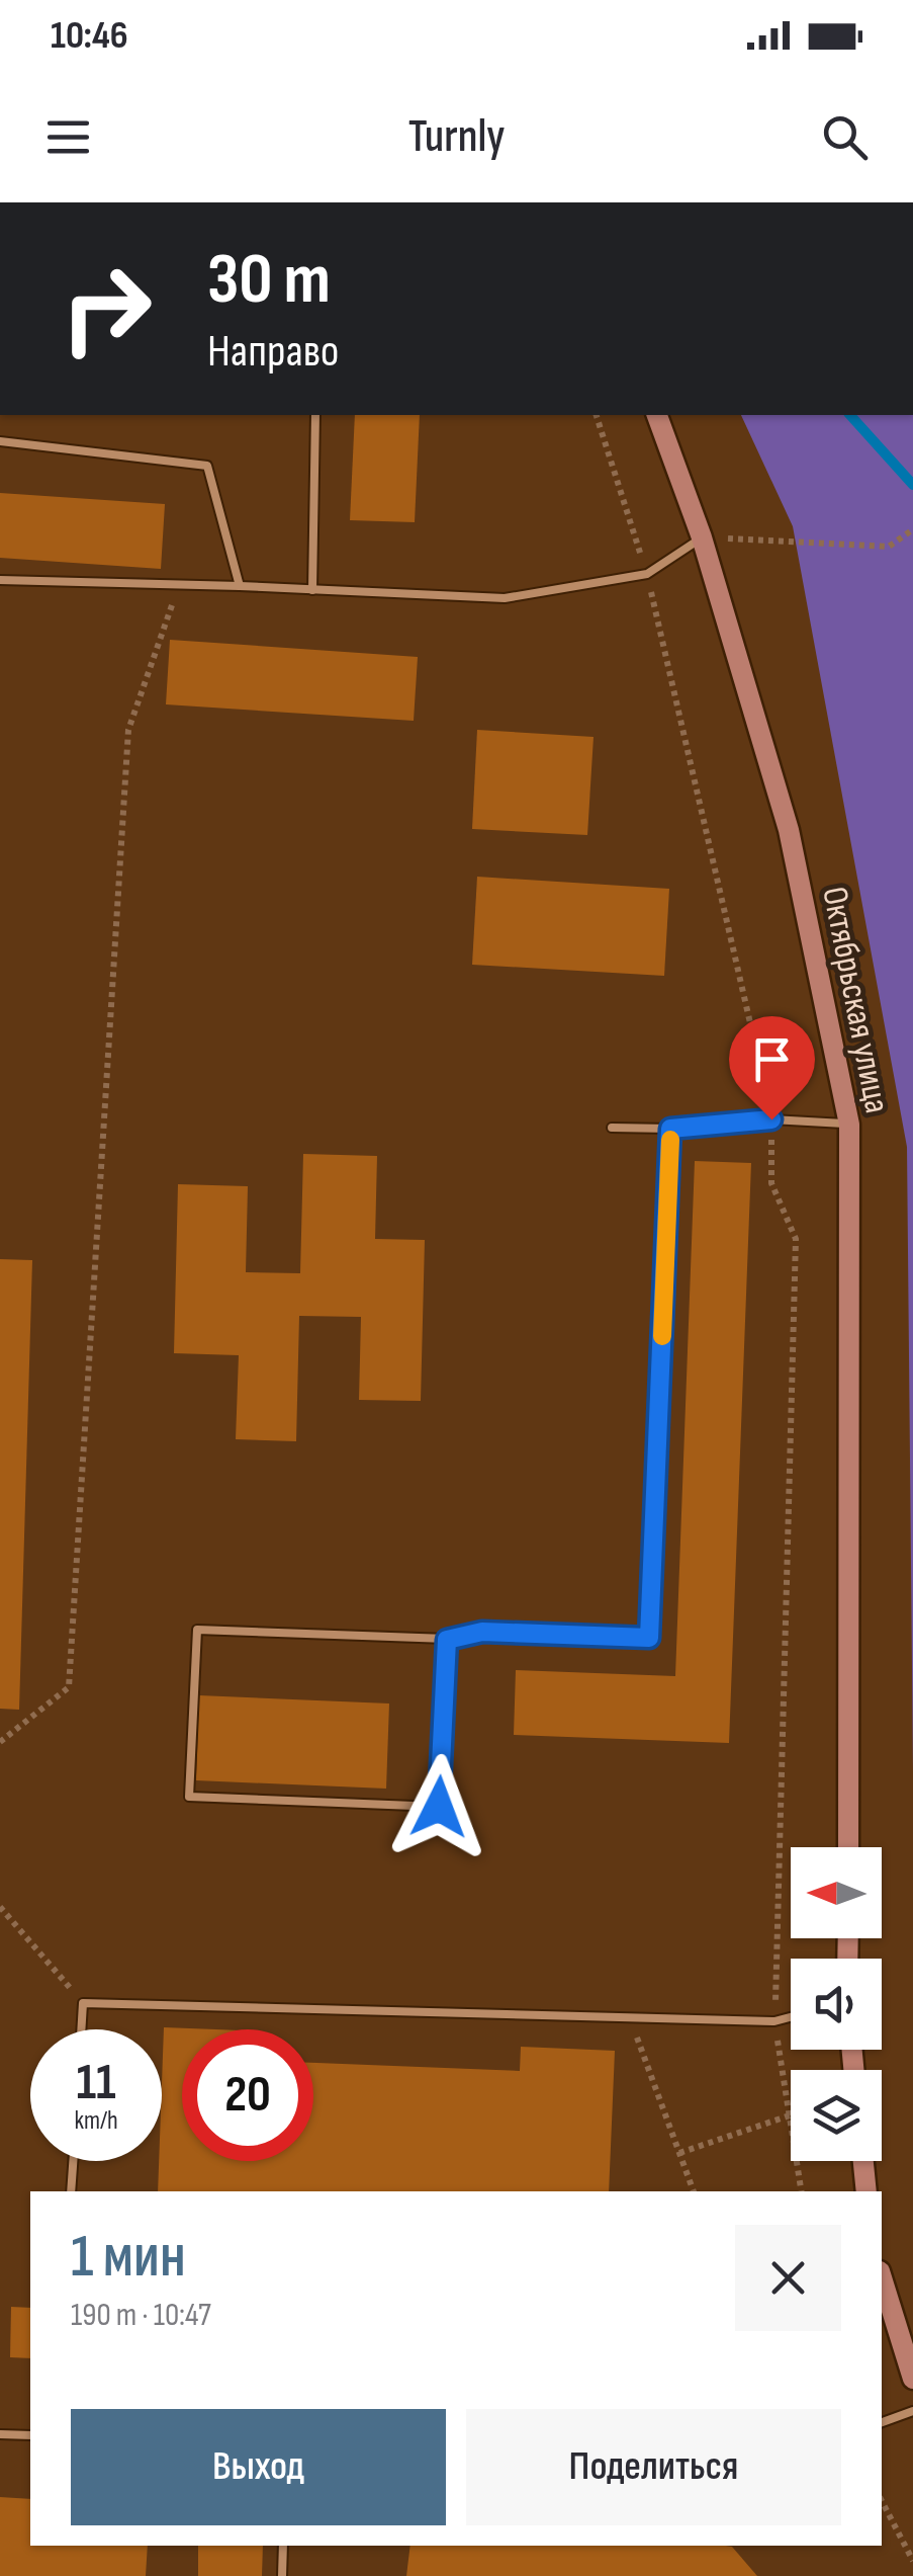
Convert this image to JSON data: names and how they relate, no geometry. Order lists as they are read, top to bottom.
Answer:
{
  "streets": {
    "street": ["Октябрьская улица"]
  },
  "north": "left",
  "page": {
    "status": "10:46",
    "header": "Turnly",
    "turn": ["30 m", "Направо"],
    "speed": "11 km/h",
    "limit": "20",
    "heading": ["1 мин", "190 m · 10:47"],
    "buttons": ["Выход", "Поделиться"]
  }
}
